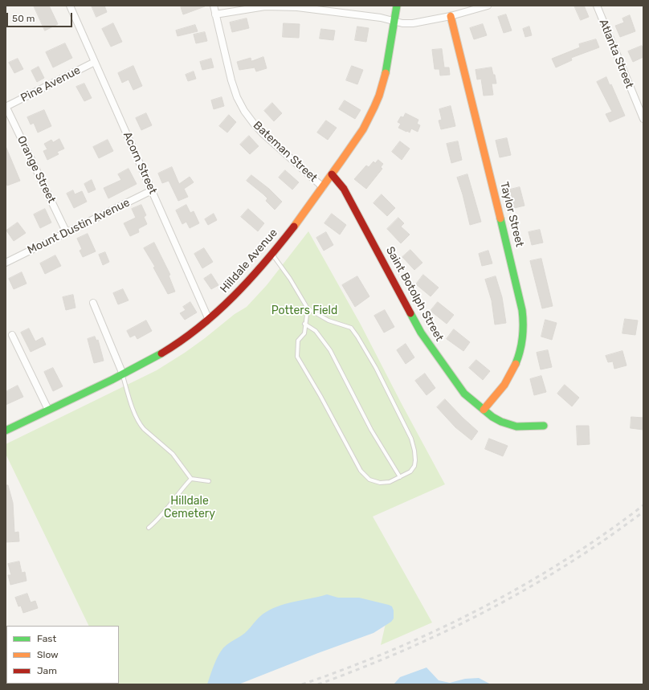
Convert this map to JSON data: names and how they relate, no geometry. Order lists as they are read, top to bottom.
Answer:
{
  "streets": {
    "street": [
      "Atlanta Street",
      "Pine Avenue",
      "Bateman Street",
      "Acorn Street",
      "Orange Street",
      "Taylor Street",
      "Mount Dustin Avenue",
      "Hilldale Avenue",
      "Saint Botolph Street"
    ]
  },
  "crossings": [
    ["Pine Avenue", "Acorn Street"],
    ["Pine Avenue", "Orange Street"],
    ["Bateman Street", "Hilldale Avenue"],
    ["Acorn Street", "Mount Dustin Avenue"],
    ["Acorn Street", "Hilldale Avenue"],
    ["Orange Street", "Mount Dustin Avenue"],
    ["Taylor Street", "Saint Botolph Street"],
    ["Hilldale Avenue", "Saint Botolph Street"]
  ],
  "parks": ["Potters Field", "Hilldale Cemetery"],
  "legend": ["Fast", "Slow", "Jam"],
  "scale_bar": "50 m"
}
